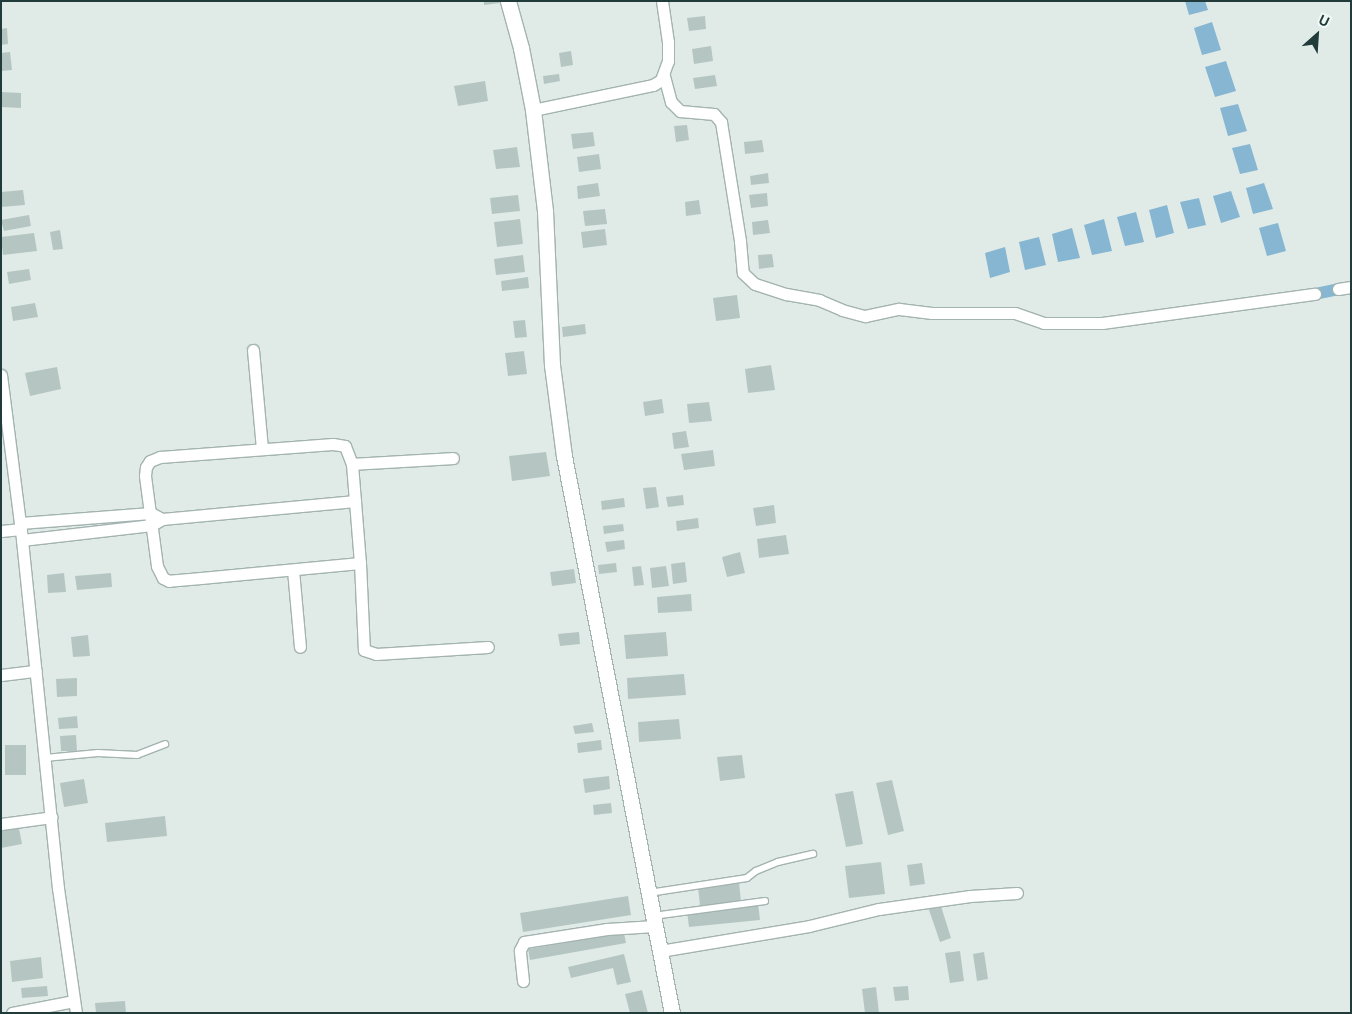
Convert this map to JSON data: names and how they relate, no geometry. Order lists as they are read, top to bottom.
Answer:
{
  "north": "top right"
}
